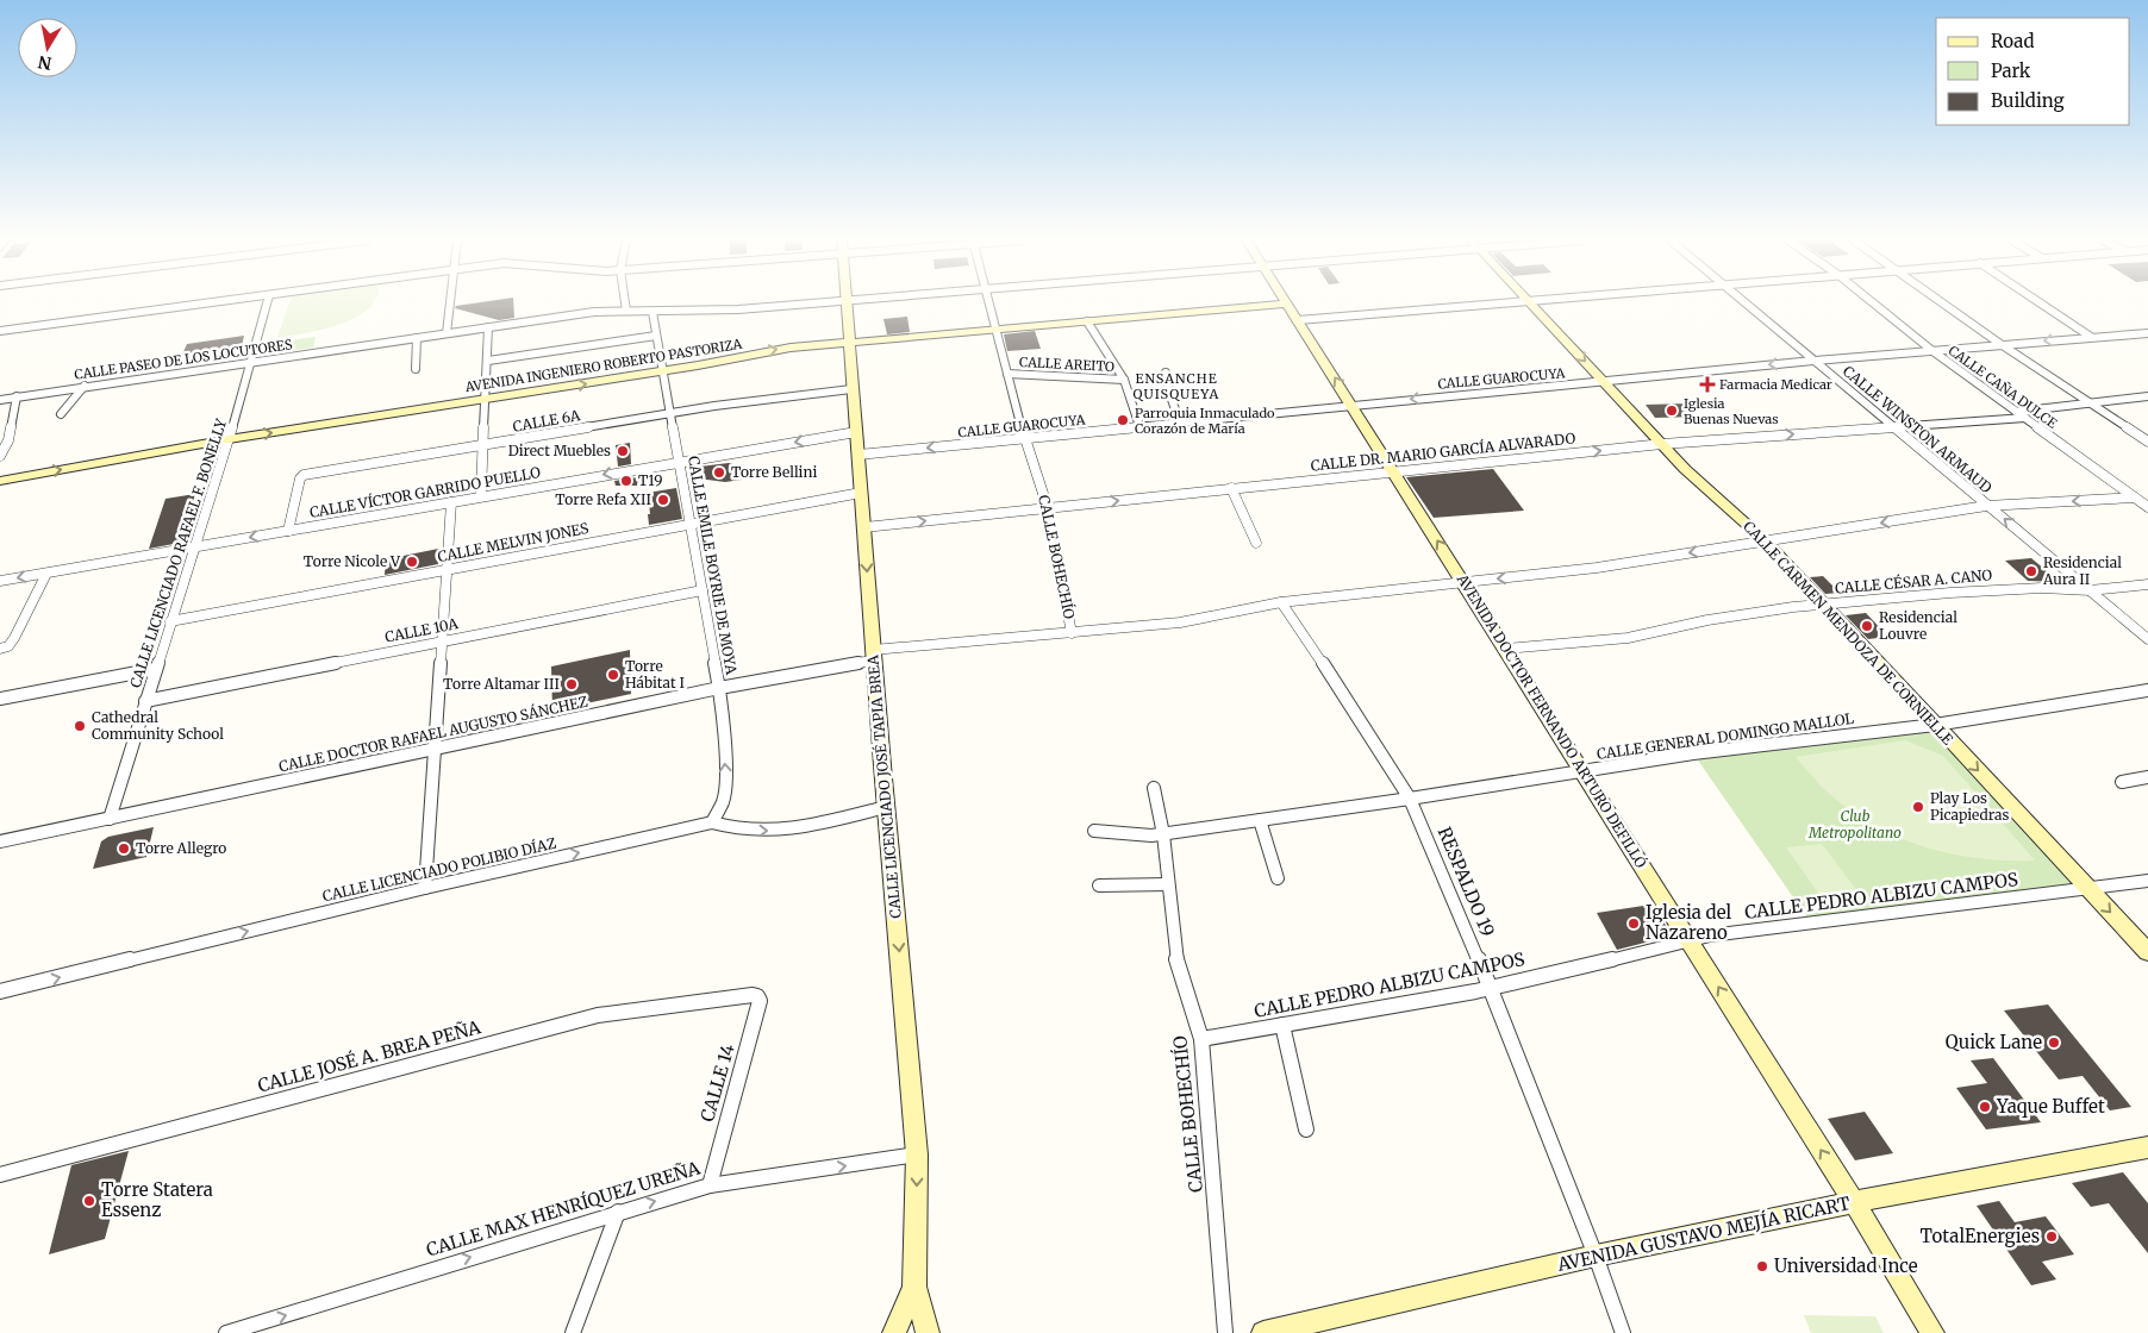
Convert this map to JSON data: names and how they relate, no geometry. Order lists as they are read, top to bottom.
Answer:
{
  "streets": {
    "street": [
      "CALLE PASEO DE LOS LOCUTORES",
      "CALLE AREITO",
      "AVENIDA INGENIERO ROBERTO PASTORIZA",
      "CALLE GUAROCUYA",
      "CALLE CAÑA DULCE",
      "CALLE 6A",
      "CALLE WINSTON ARMAUD",
      "CALLE DR. MARIO GARCÍA ALVARADO",
      "CALLE VÍCTOR GARRIDO PUELLO",
      "CALLE MELVIN JONES",
      "CALLE LICENCIADO RAFAEL F. BONELLY",
      "CALLE BOHECHÍO",
      "CALLE EMILE BOYRIE DE MOYA",
      "CALLE CÉSAR A. CANO",
      "CALLE 10A",
      "CALLE CARMEN MENDOZA DE CORNIELLE",
      "AVENIDA DOCTOR FERNANDO ARTURO DEFILLÓ",
      "CALLE DOCTOR RAFAEL AUGUSTO SÁNCHEZ",
      "CALLE GENERAL DOMINGO MALLOL",
      "CALLE LICENCIADO JOSÉ TAPIA BREA",
      "CALLE LICENCIADO POLIBIO DÍAZ",
      "RESPALDO 19",
      "CALLE PEDRO ALBIZU CAMPOS",
      "CALLE JOSÉ A. BREA PEÑA",
      "CALLE 14",
      "CALLE MAX HENRÍQUEZ UREÑA",
      "AVENIDA GUSTAVO MEJÍA RICART"
    ]
  },
  "crossings": [
    ["CALLE PASEO DE LOS LOCUTORES", "CALLE LICENCIADO RAFAEL F. BONELLY"],
    ["CALLE PASEO DE LOS LOCUTORES", "CALLE EMILE BOYRIE DE MOYA"],
    ["CALLE AREITO", "CALLE BOHECHÍO"],
    ["AVENIDA INGENIERO ROBERTO PASTORIZA", "CALLE LICENCIADO RAFAEL F. BONELLY"],
    ["AVENIDA INGENIERO ROBERTO PASTORIZA", "CALLE BOHECHÍO"],
    ["AVENIDA INGENIERO ROBERTO PASTORIZA", "CALLE EMILE BOYRIE DE MOYA"],
    ["AVENIDA INGENIERO ROBERTO PASTORIZA", "AVENIDA DOCTOR FERNANDO ARTURO DEFILLÓ"],
    ["AVENIDA INGENIERO ROBERTO PASTORIZA", "CALLE LICENCIADO JOSÉ TAPIA BREA"],
    ["CALLE GUAROCUYA", "CALLE CAÑA DULCE"],
    ["CALLE GUAROCUYA", "CALLE WINSTON ARMAUD"],
    ["CALLE GUAROCUYA", "CALLE BOHECHÍO"],
    ["CALLE GUAROCUYA", "CALLE CARMEN MENDOZA DE CORNIELLE"],
    ["CALLE GUAROCUYA", "AVENIDA DOCTOR FERNANDO ARTURO DEFILLÓ"],
    ["CALLE GUAROCUYA", "CALLE LICENCIADO JOSÉ TAPIA BREA"],
    ["CALLE CAÑA DULCE", "CALLE DR. MARIO GARCÍA ALVARADO"],
    ["CALLE CAÑA DULCE", "CALLE DOCTOR RAFAEL AUGUSTO SÁNCHEZ"],
    ["CALLE 6A", "CALLE VÍCTOR GARRIDO PUELLO"],
    ["CALLE 6A", "CALLE EMILE BOYRIE DE MOYA"],
    ["CALLE 6A", "CALLE LICENCIADO JOSÉ TAPIA BREA"],
    ["CALLE WINSTON ARMAUD", "CALLE DR. MARIO GARCÍA ALVARADO"],
    ["CALLE WINSTON ARMAUD", "CALLE CÉSAR A. CANO"],
    ["CALLE WINSTON ARMAUD", "CALLE DOCTOR RAFAEL AUGUSTO SÁNCHEZ"],
    ["CALLE DR. MARIO GARCÍA ALVARADO", "CALLE BOHECHÍO"],
    ["CALLE DR. MARIO GARCÍA ALVARADO", "CALLE CARMEN MENDOZA DE CORNIELLE"],
    ["CALLE DR. MARIO GARCÍA ALVARADO", "AVENIDA DOCTOR FERNANDO ARTURO DEFILLÓ"],
    ["CALLE DR. MARIO GARCÍA ALVARADO", "CALLE LICENCIADO JOSÉ TAPIA BREA"],
    ["CALLE VÍCTOR GARRIDO PUELLO", "CALLE LICENCIADO RAFAEL F. BONELLY"],
    ["CALLE VÍCTOR GARRIDO PUELLO", "CALLE EMILE BOYRIE DE MOYA"],
    ["CALLE VÍCTOR GARRIDO PUELLO", "CALLE LICENCIADO JOSÉ TAPIA BREA"],
    ["CALLE MELVIN JONES", "CALLE LICENCIADO RAFAEL F. BONELLY"],
    ["CALLE MELVIN JONES", "CALLE EMILE BOYRIE DE MOYA"],
    ["CALLE MELVIN JONES", "CALLE LICENCIADO JOSÉ TAPIA BREA"],
    ["CALLE LICENCIADO RAFAEL F. BONELLY", "CALLE 10A"],
    ["CALLE LICENCIADO RAFAEL F. BONELLY", "CALLE DOCTOR RAFAEL AUGUSTO SÁNCHEZ"],
    ["CALLE BOHECHÍO", "CALLE DOCTOR RAFAEL AUGUSTO SÁNCHEZ"],
    ["CALLE BOHECHÍO", "CALLE GENERAL DOMINGO MALLOL"],
    ["CALLE BOHECHÍO", "CALLE PEDRO ALBIZU CAMPOS"],
    ["CALLE EMILE BOYRIE DE MOYA", "CALLE 10A"],
    ["CALLE EMILE BOYRIE DE MOYA", "CALLE DOCTOR RAFAEL AUGUSTO SÁNCHEZ"],
    ["CALLE EMILE BOYRIE DE MOYA", "CALLE LICENCIADO POLIBIO DÍAZ"],
    ["CALLE CÉSAR A. CANO", "CALLE CARMEN MENDOZA DE CORNIELLE"],
    ["CALLE CÉSAR A. CANO", "AVENIDA DOCTOR FERNANDO ARTURO DEFILLÓ"],
    ["CALLE CARMEN MENDOZA DE CORNIELLE", "CALLE DOCTOR RAFAEL AUGUSTO SÁNCHEZ"],
    ["CALLE CARMEN MENDOZA DE CORNIELLE", "CALLE GENERAL DOMINGO MALLOL"],
    ["CALLE CARMEN MENDOZA DE CORNIELLE", "CALLE PEDRO ALBIZU CAMPOS"],
    ["AVENIDA DOCTOR FERNANDO ARTURO DEFILLÓ", "CALLE DOCTOR RAFAEL AUGUSTO SÁNCHEZ"],
    ["AVENIDA DOCTOR FERNANDO ARTURO DEFILLÓ", "CALLE GENERAL DOMINGO MALLOL"],
    ["AVENIDA DOCTOR FERNANDO ARTURO DEFILLÓ", "CALLE PEDRO ALBIZU CAMPOS"],
    ["AVENIDA DOCTOR FERNANDO ARTURO DEFILLÓ", "AVENIDA GUSTAVO MEJÍA RICART"],
    ["CALLE DOCTOR RAFAEL AUGUSTO SÁNCHEZ", "CALLE LICENCIADO JOSÉ TAPIA BREA"],
    ["CALLE DOCTOR RAFAEL AUGUSTO SÁNCHEZ", "RESPALDO 19"],
    ["CALLE GENERAL DOMINGO MALLOL", "RESPALDO 19"],
    ["CALLE LICENCIADO JOSÉ TAPIA BREA", "CALLE LICENCIADO POLIBIO DÍAZ"],
    ["CALLE LICENCIADO JOSÉ TAPIA BREA", "CALLE MAX HENRÍQUEZ UREÑA"],
    ["RESPALDO 19", "CALLE PEDRO ALBIZU CAMPOS"],
    ["RESPALDO 19", "AVENIDA GUSTAVO MEJÍA RICART"],
    ["CALLE JOSÉ A. BREA PEÑA", "CALLE 14"],
    ["CALLE 14", "CALLE MAX HENRÍQUEZ UREÑA"]
  ],
  "one_way": [
    "AVENIDA INGENIERO ROBERTO PASTORIZA",
    "CALLE DR. MARIO GARCÍA ALVARADO",
    "CALLE VÍCTOR GARRIDO PUELLO",
    "CALLE CARMEN MENDOZA DE CORNIELLE",
    "AVENIDA DOCTOR FERNANDO ARTURO DEFILLÓ",
    "CALLE LICENCIADO JOSÉ TAPIA BREA",
    "CALLE LICENCIADO POLIBIO DÍAZ",
    "CALLE MAX HENRÍQUEZ UREÑA"
  ],
  "districts": ["ENSANCHE QUISQUEYA"],
  "parks": ["Club Metropolitano"],
  "places": {
    "health": ["Farmacia Medicar"],
    "other": [
      "Iglesia Buenas Nuevas",
      "Parroquia Inmaculado Corazón de María",
      "Direct Muebles",
      "Torre Bellini",
      "T19",
      "Torre Refa XII",
      "Torre Nicole V",
      "Residencial Aura II",
      "Residencial Louvre",
      "Torre Hábitat I",
      "Torre Altamar III",
      "Cathedral Community School",
      "Play Los Picapiedras",
      "Torre Allegro",
      "Iglesia del Nazareno",
      "Quick Lane",
      "Yaque Buffet",
      "Torre Statera Essenz",
      "TotalEnergies",
      "Universidad Ince"
    ]
  },
  "legend": ["Road", "Park", "Building"],
  "north": "bottom"
}
